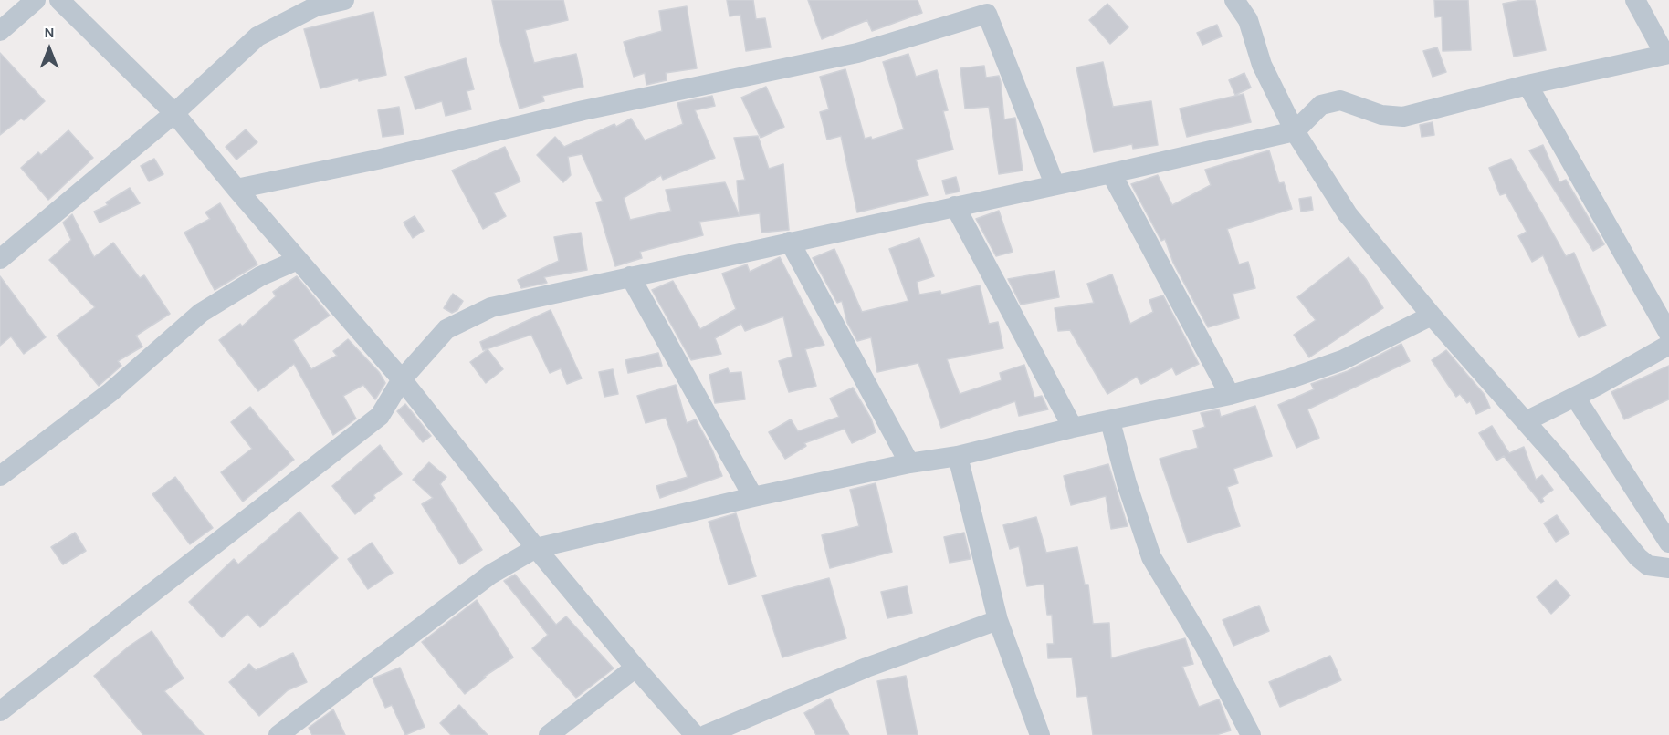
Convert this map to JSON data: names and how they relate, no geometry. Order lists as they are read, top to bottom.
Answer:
{
  "north": "top"
}
